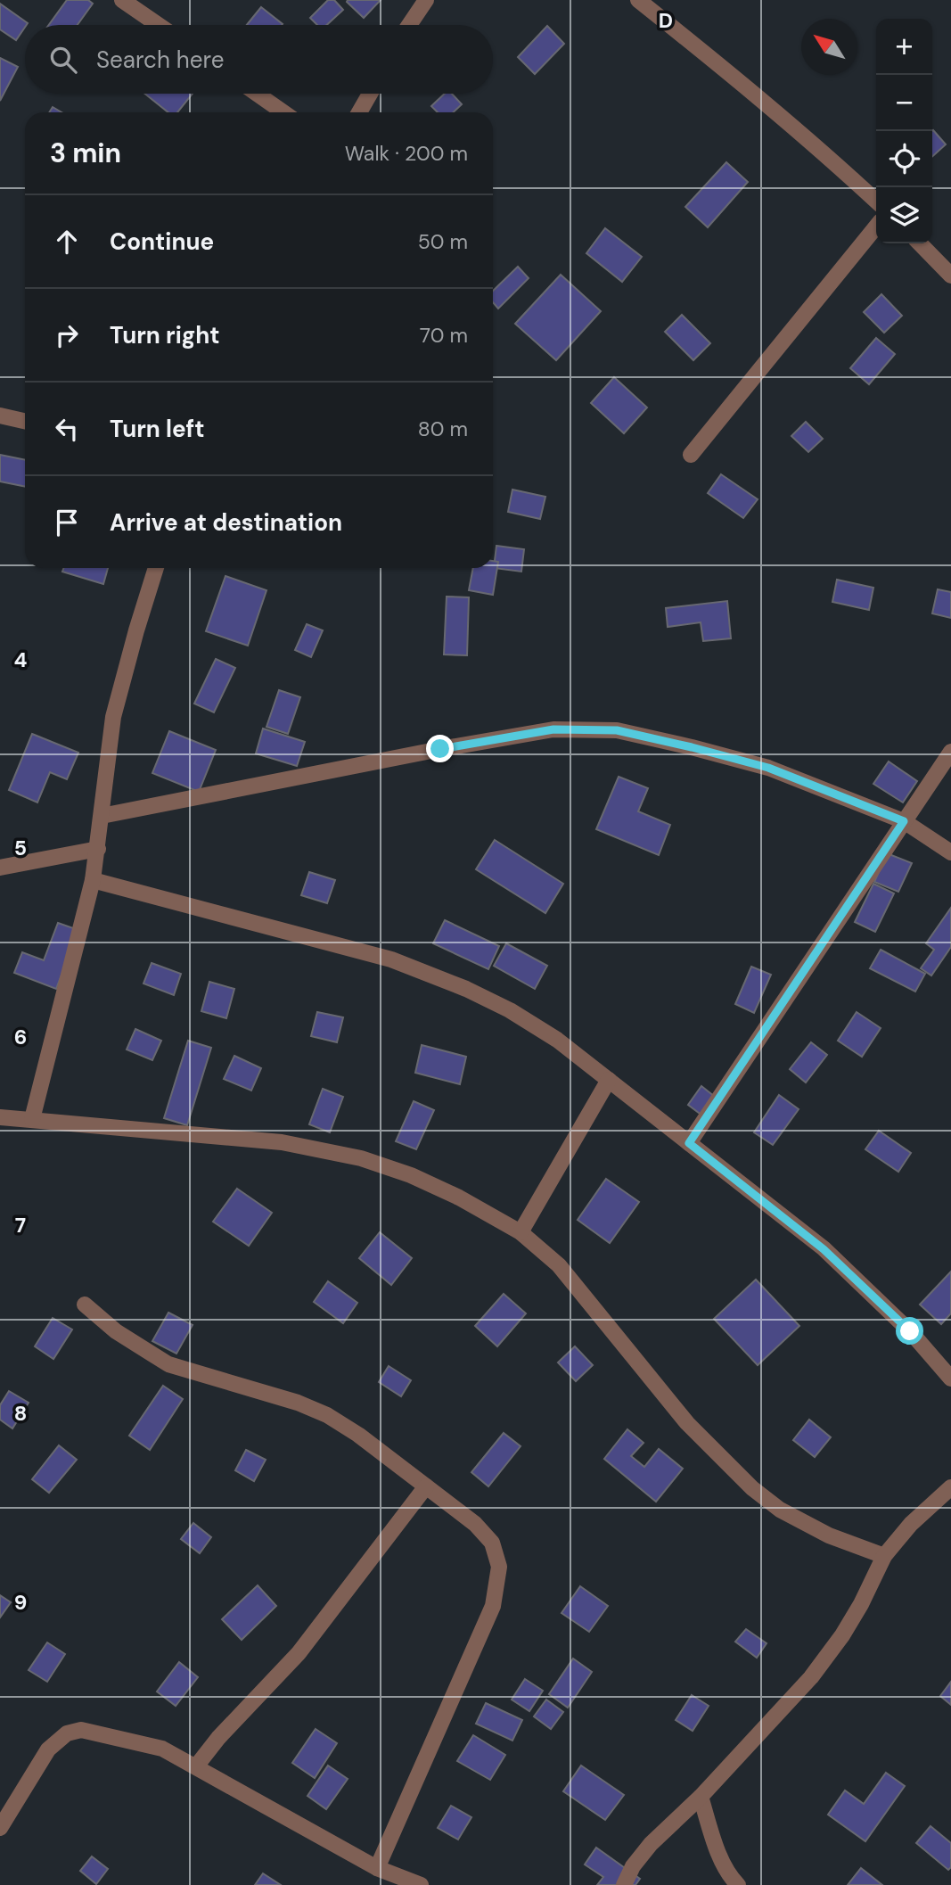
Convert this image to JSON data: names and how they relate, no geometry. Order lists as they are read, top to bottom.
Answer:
{
  "north": "top left",
  "page": {
    "map_buttons": ["+", "−"],
    "search": "Search here",
    "heading": ["3 min", "Walk · 200 m"],
    "list": [
      ["Continue", "50 m"],
      ["Turn right", "70 m"],
      ["Turn left", "80 m"],
      "Arrive at destination"
    ]
  },
  "grid": {
    "columns": ["D"],
    "rows": [
      "4",
      "5",
      "6",
      "7",
      "8",
      "9"
    ]
  }
}
